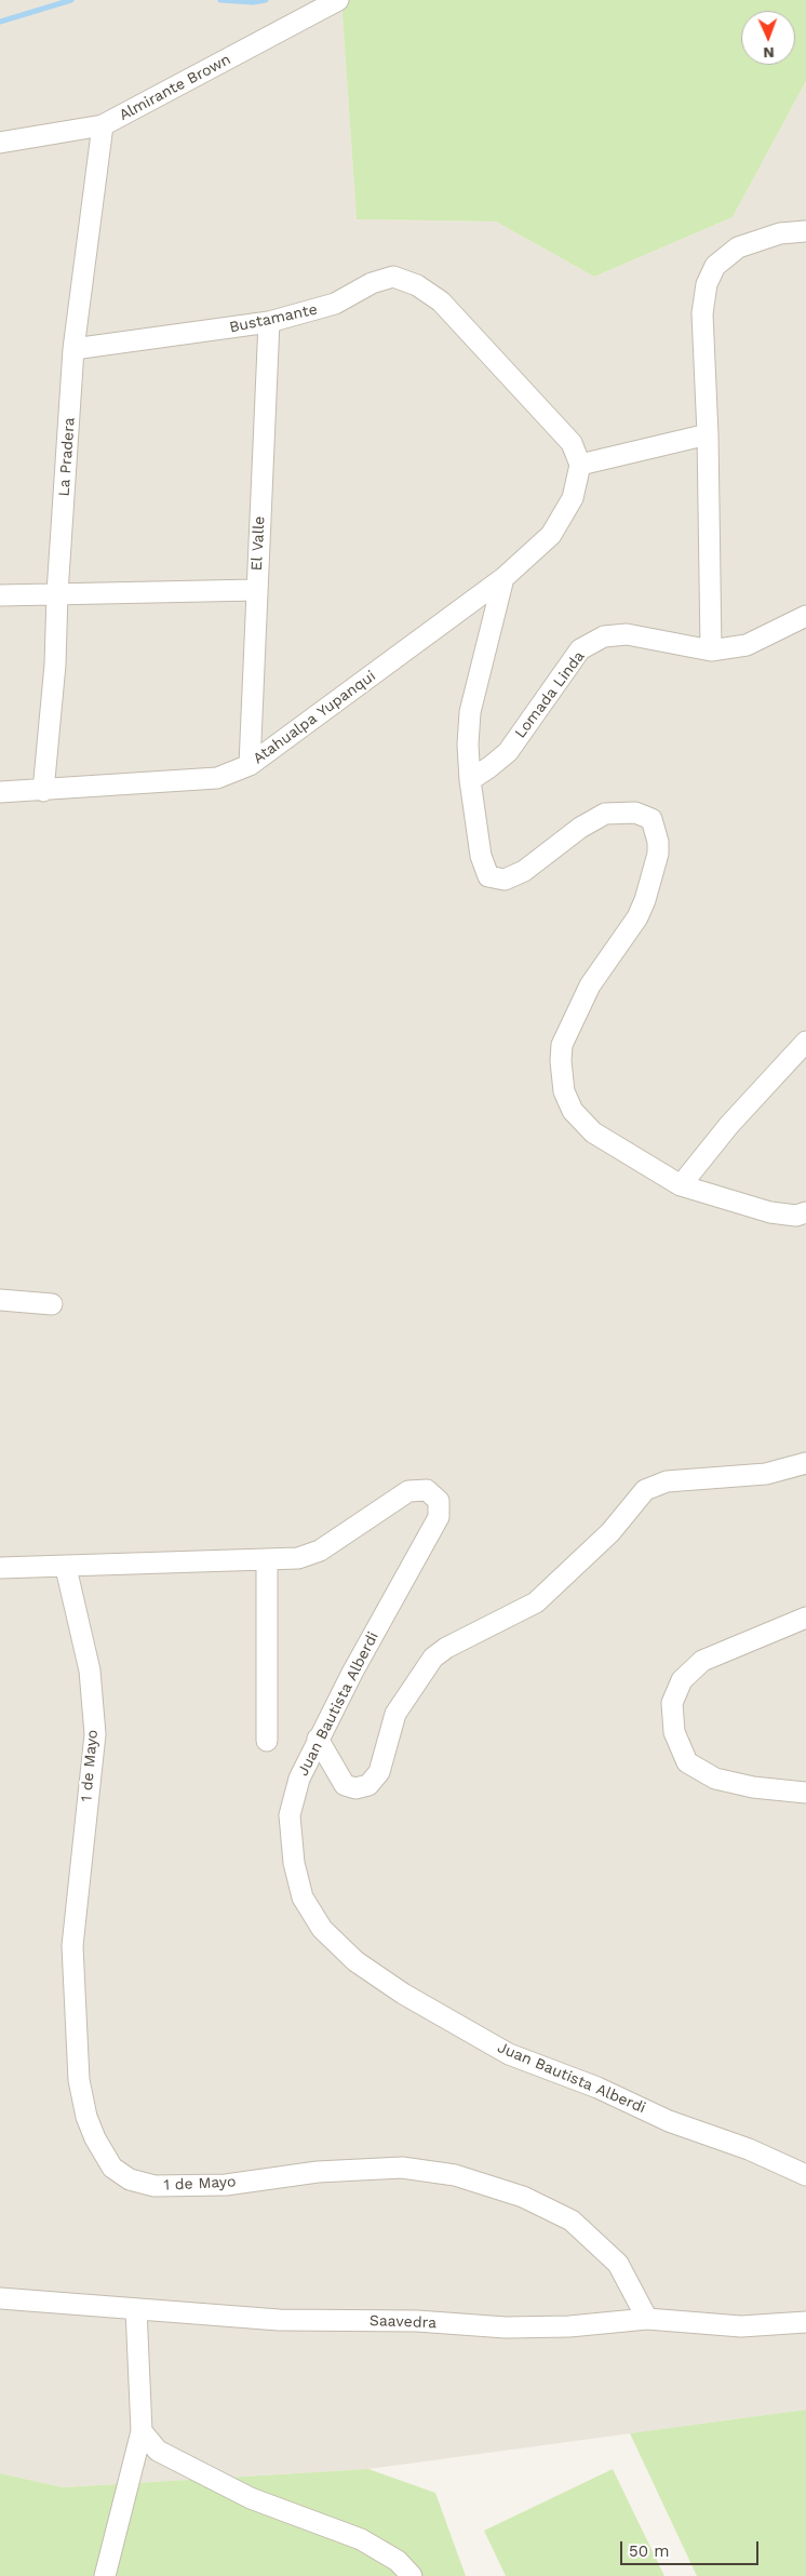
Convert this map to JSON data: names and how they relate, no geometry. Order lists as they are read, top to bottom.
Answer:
{
  "streets": {
    "street": [
      "Almirante Brown",
      "Bustamante",
      "La Pradera",
      "El Valle",
      "Lomada Linda",
      "Atahualpa Yupanqui",
      "Juan Bautista Alberdi",
      "1 de Mayo",
      "Saavedra"
    ]
  },
  "crossings": [
    ["Almirante Brown", "La Pradera"],
    ["Bustamante", "La Pradera"],
    ["Bustamante", "El Valle"],
    ["Bustamante", "Atahualpa Yupanqui"],
    ["La Pradera", "Atahualpa Yupanqui"],
    ["El Valle", "Atahualpa Yupanqui"],
    ["Juan Bautista Alberdi", "1 de Mayo"],
    ["1 de Mayo", "Saavedra"]
  ],
  "scale_bar": "50 m",
  "north": "bottom"
}
